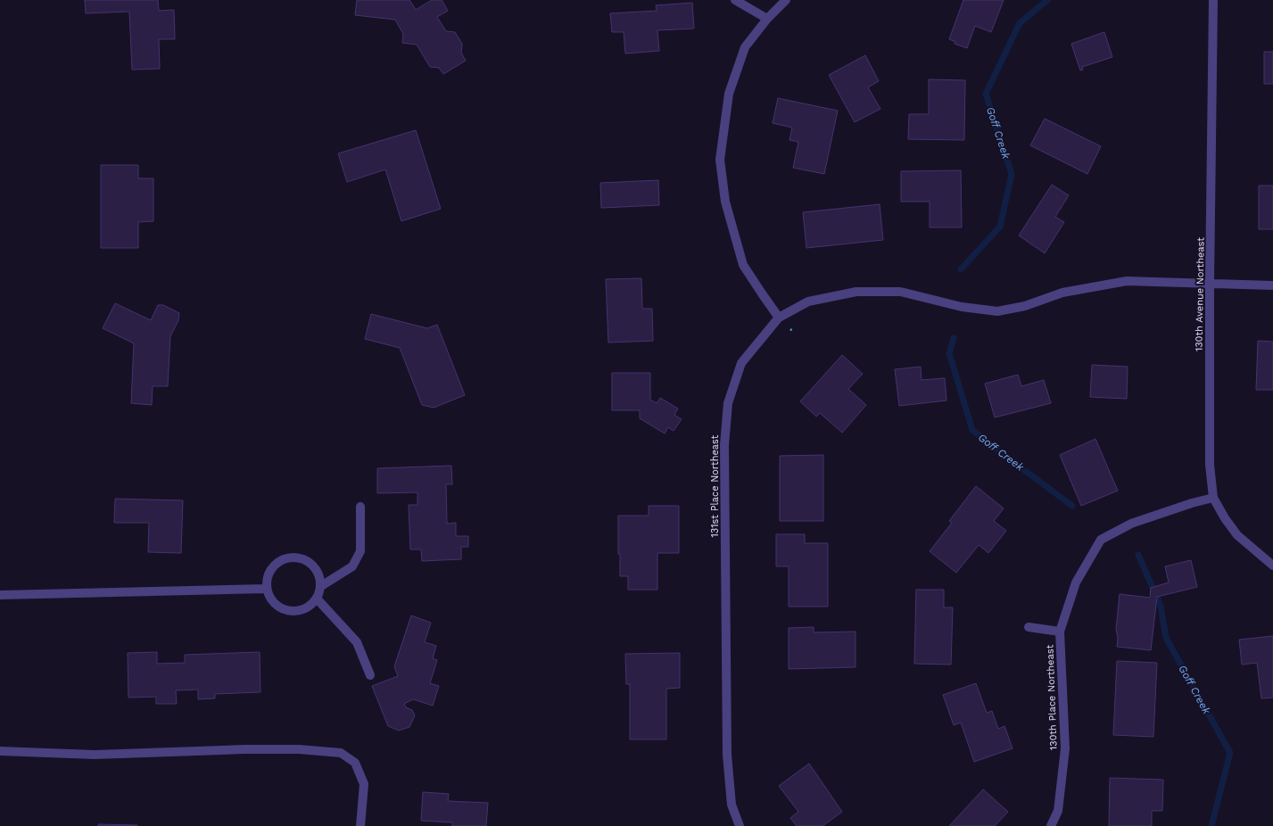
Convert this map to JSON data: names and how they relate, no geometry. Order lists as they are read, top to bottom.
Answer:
{
  "streets": {
    "street": ["130th Avenue Northeast", "131st Place Northeast", "130th Place Northeast"]
  },
  "water": ["Goff Creek"]
}
